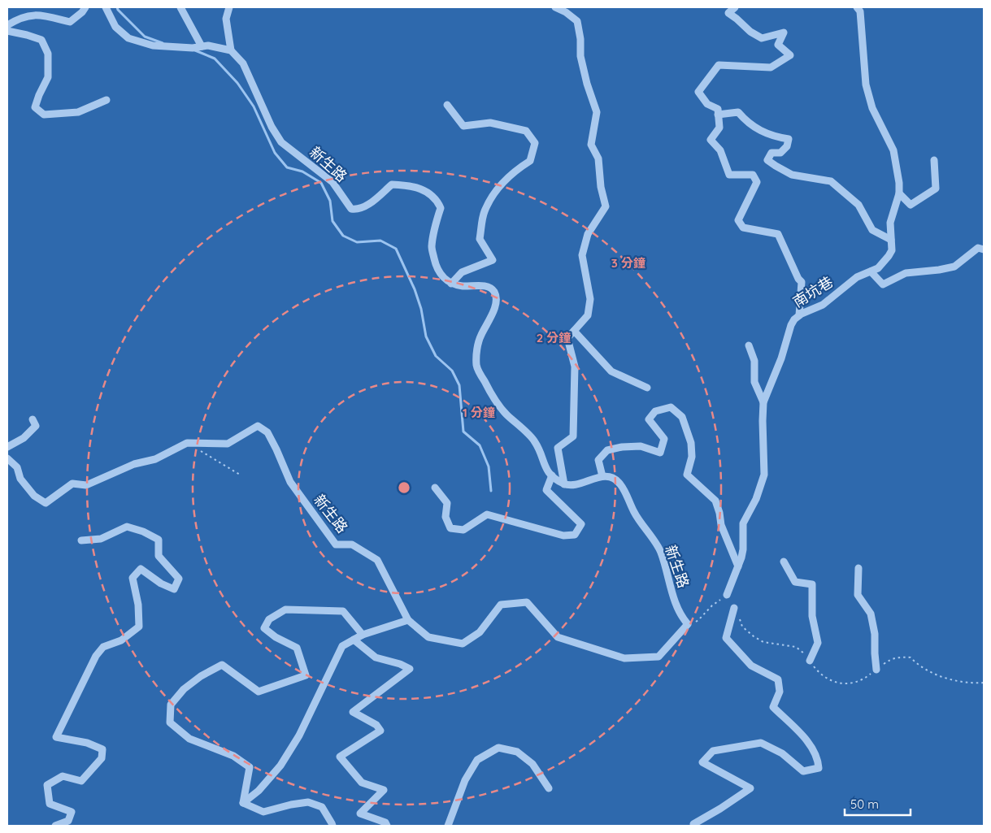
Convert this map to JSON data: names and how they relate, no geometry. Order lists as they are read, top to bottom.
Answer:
{
  "streets": {
    "street": ["新生路", "南坑巷"]
  },
  "scale_bar": "50 m",
  "rings": ["3 分鐘", "2 分鐘", "1 分鐘"]
}
